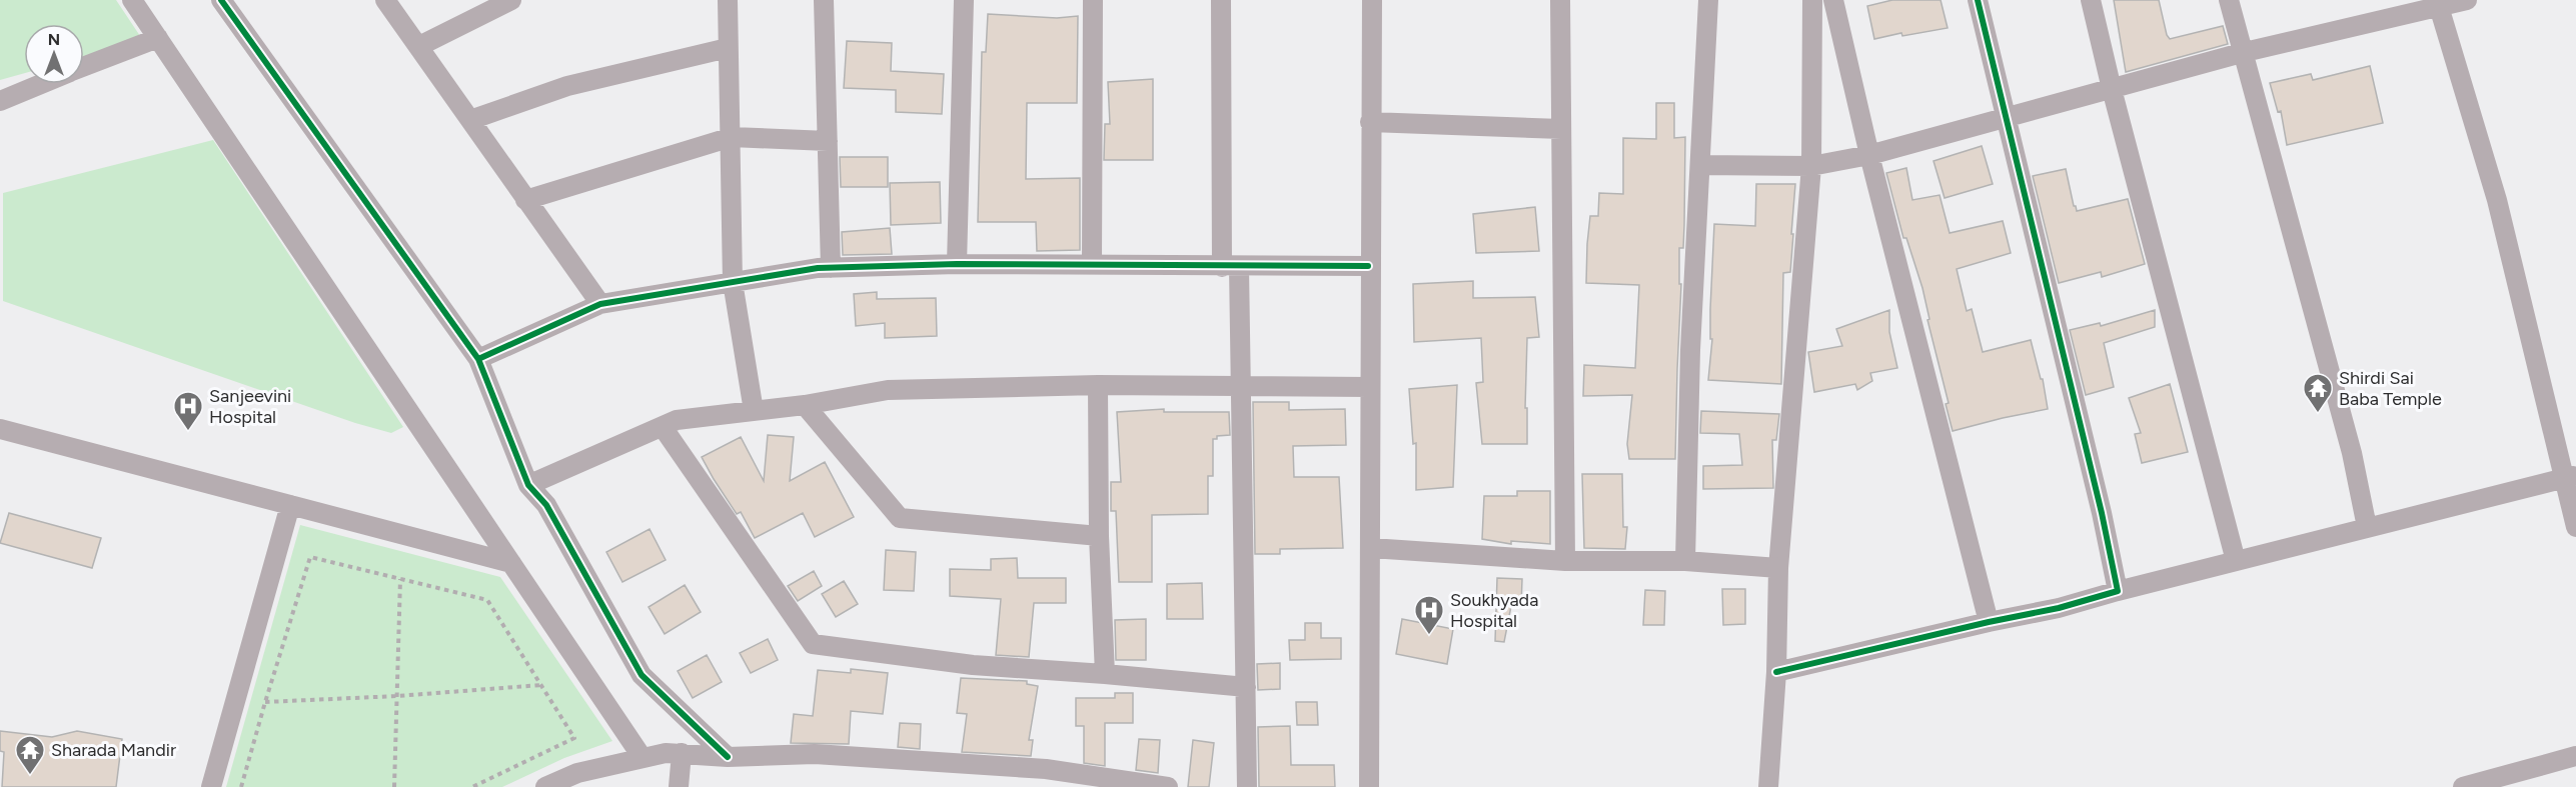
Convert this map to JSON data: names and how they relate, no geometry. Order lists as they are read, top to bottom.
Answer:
{
  "places": {
    "temple": ["Shirdi Sai Baba Temple", "Sharada Mandir"],
    "hospital": ["Sanjeevini Hospital", "Soukhyada Hospital"]
  },
  "north": "top"
}
